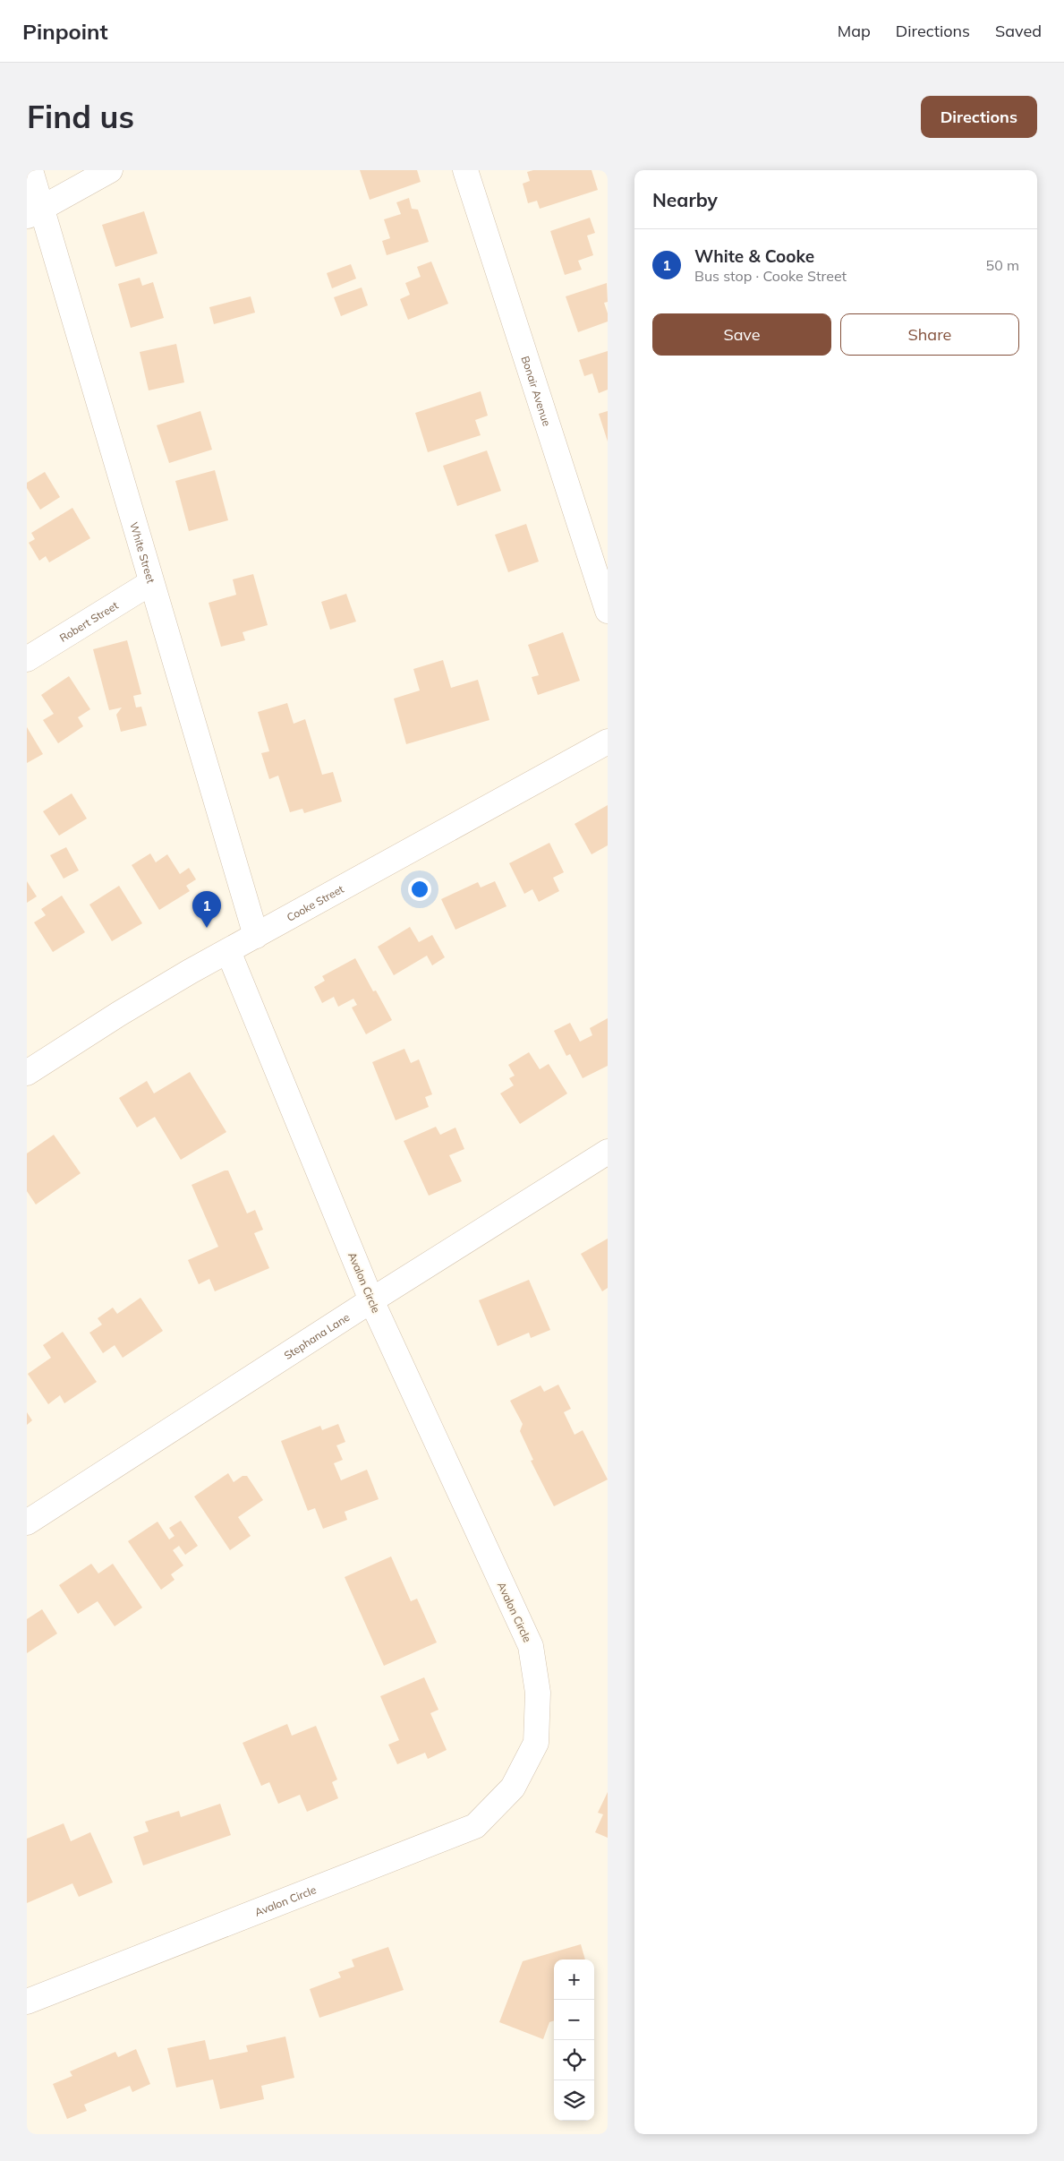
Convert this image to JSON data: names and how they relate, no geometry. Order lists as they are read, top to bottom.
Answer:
{
  "streets": {
    "street": [
      "Bonair Avenue",
      "White Street",
      "Robert Street",
      "Cooke Street",
      "Avalon Circle",
      "Stephana Lane"
    ]
  },
  "crossings": [
    ["White Street", "Robert Street"],
    ["White Street", "Cooke Street"],
    ["Cooke Street", "Avalon Circle"],
    ["Avalon Circle", "Stephana Lane"]
  ],
  "page": {
    "header": "Pinpoint",
    "nav": ["Map", "Directions", "Saved"],
    "buttons": [
      "Directions",
      ["Save", "Share"]
    ],
    "title": "Find us",
    "heading": "Nearby",
    "list": [
      {
        "mark": "1",
        "name": "White & Cooke",
        "note": "Bus stop · Cooke Street",
        "value": "50 m"
      }
    ],
    "pins": "1",
    "map_buttons": ["+", "−"]
  }
}
